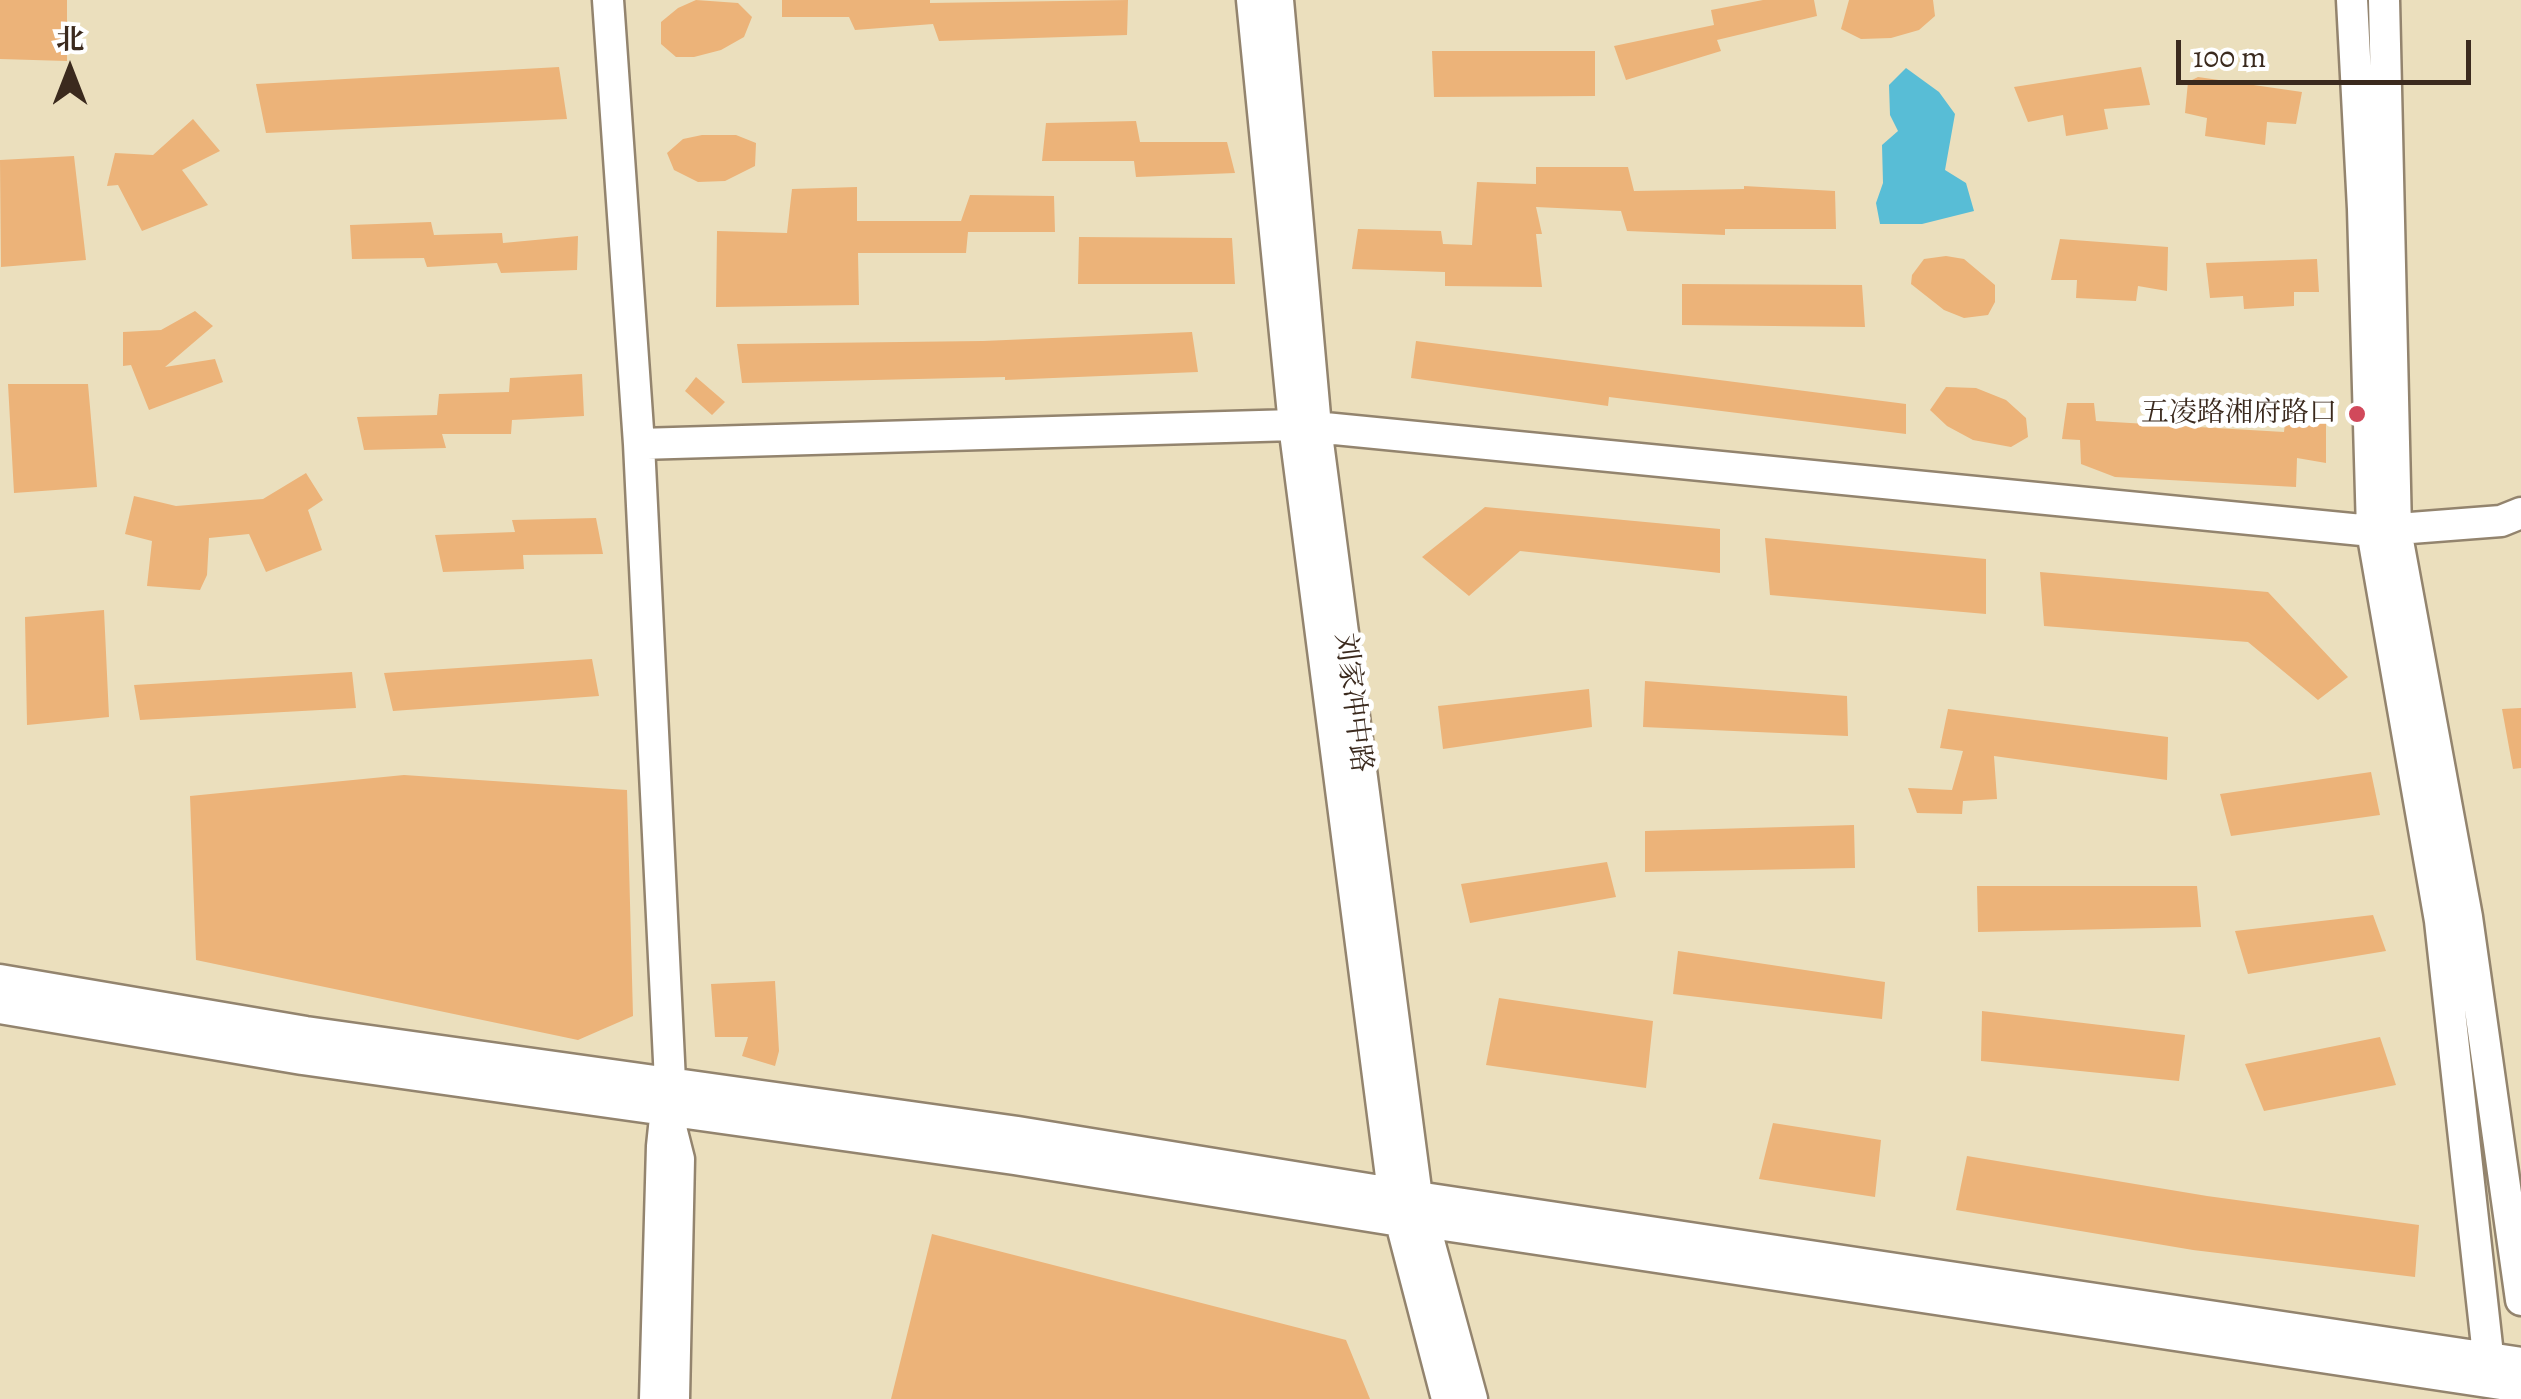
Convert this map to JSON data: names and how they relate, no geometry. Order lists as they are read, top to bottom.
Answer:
{
  "streets": {
    "street": ["刘家冲中路"]
  },
  "places": ["五凌路湘府路口"],
  "scale_bar": "100 m",
  "north": "top"
}
